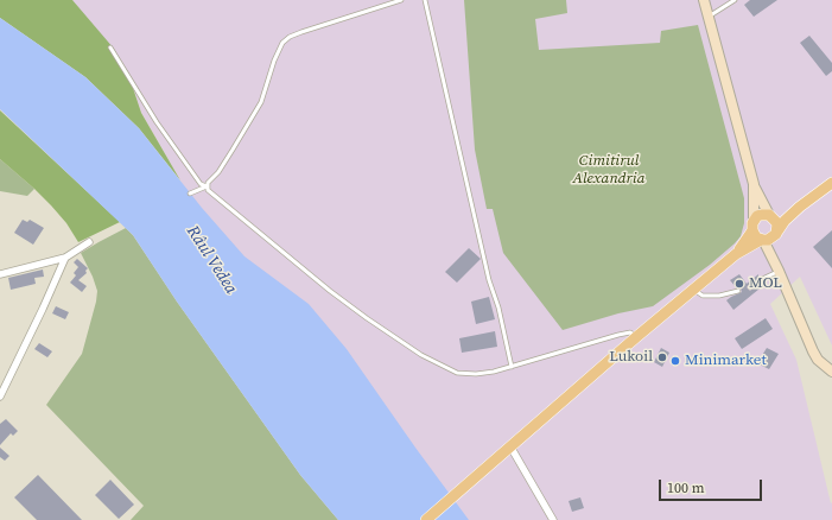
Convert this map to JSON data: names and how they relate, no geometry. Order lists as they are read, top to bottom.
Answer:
{
  "water": ["Râul Vedea"],
  "parks": ["Cimitirul Alexandria"],
  "places": ["MOL", "Lukoil", "Minimarket"],
  "scale_bar": "100 m"
}
